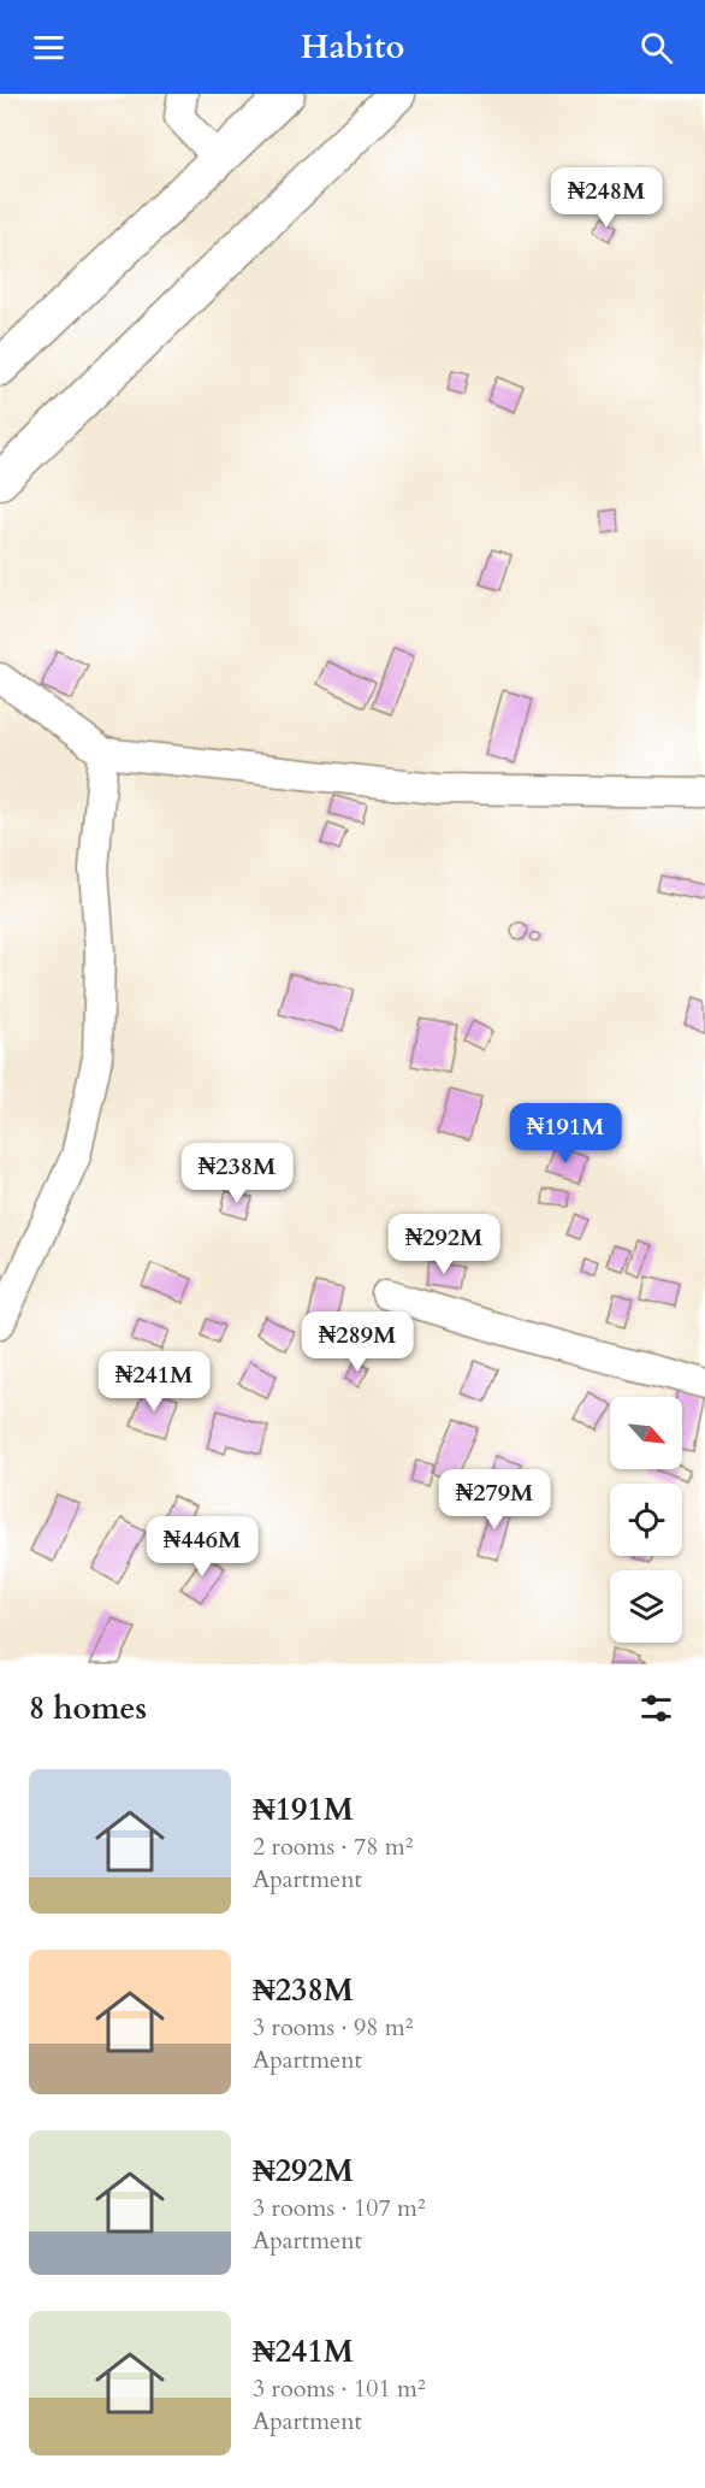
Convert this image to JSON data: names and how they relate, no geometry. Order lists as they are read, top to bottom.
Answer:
{
  "north": "bottom right",
  "page": {
    "header": "Habito",
    "price": [
      "₦248M",
      "₦191M",
      "₦238M",
      "₦292M",
      "₦289M",
      "₦241M",
      "₦279M",
      "₦446M"
    ],
    "heading": "8 homes",
    "list": [
      {
        "name": "₦191M",
        "note": "2 rooms · 78 m² · Apartment"
      },
      {
        "name": "₦238M",
        "note": "3 rooms · 98 m² · Apartment"
      },
      {
        "name": "₦292M",
        "note": "3 rooms · 107 m² · Apartment"
      },
      {
        "name": "₦241M",
        "note": "3 rooms · 101 m² · Apartment"
      }
    ]
  }
}
